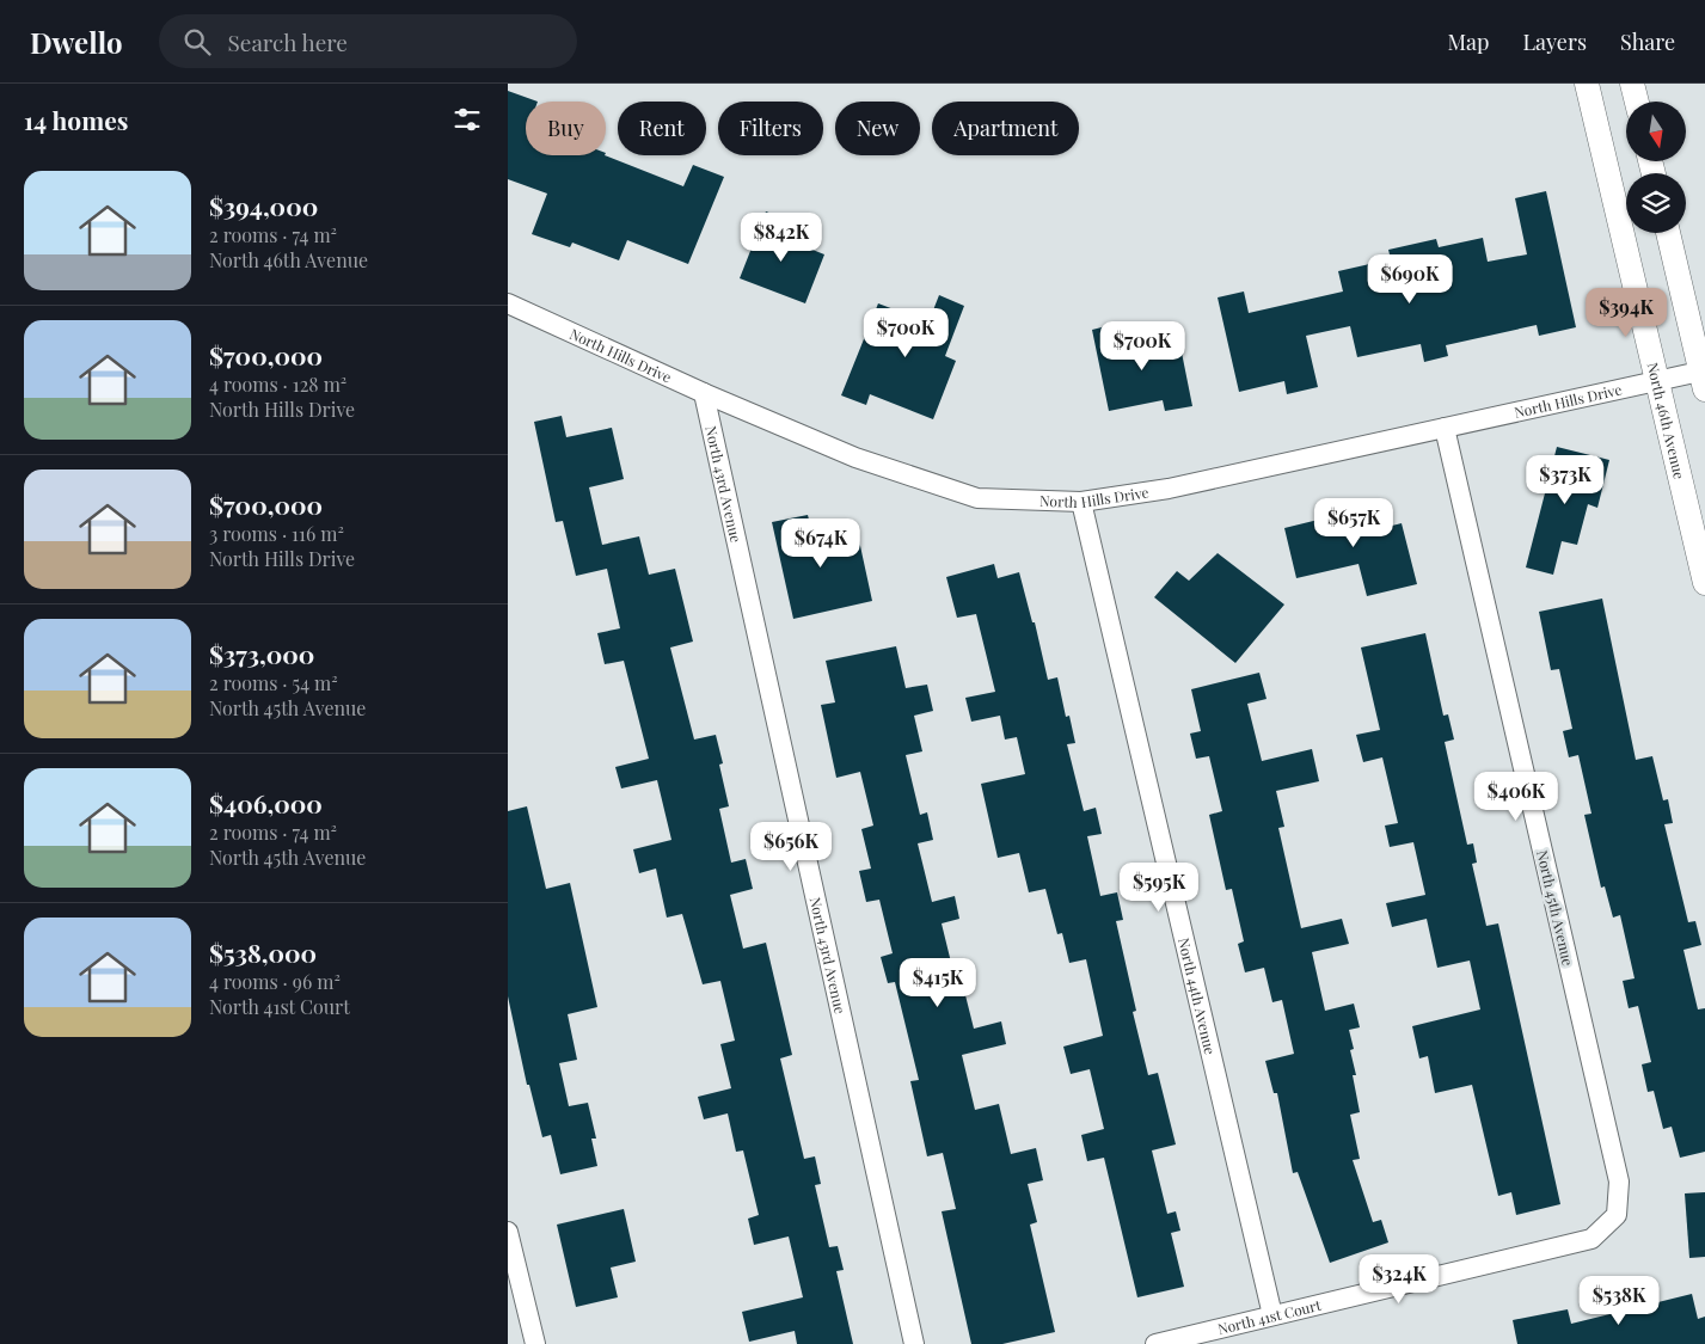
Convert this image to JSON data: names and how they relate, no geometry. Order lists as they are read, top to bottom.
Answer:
{
  "streets": {
    "street": [
      "North Hills Drive",
      "North 46th Avenue",
      "North 43rd Avenue",
      "North 45th Avenue",
      "North 44th Avenue",
      "North 41st Court"
    ]
  },
  "crossings": [
    ["North Hills Drive", "North 46th Avenue"],
    ["North Hills Drive", "North 43rd Avenue"],
    ["North Hills Drive", "North 45th Avenue"],
    ["North Hills Drive", "North 44th Avenue"],
    ["North 45th Avenue", "North 41st Court"],
    ["North 44th Avenue", "North 41st Court"]
  ],
  "north": "bottom",
  "page": {
    "header": "Dwello",
    "search": "Search here",
    "nav": ["Map", "Layers", "Share"],
    "heading": "14 homes",
    "chip": [
      "Buy",
      "Rent",
      "Filters",
      "New",
      "Apartment"
    ],
    "list": [
      {
        "name": "$394,000",
        "note": "2 rooms · 74 m² · North 46th Avenue"
      },
      {
        "name": "$700,000",
        "note": "4 rooms · 128 m² · North Hills Drive"
      },
      {
        "name": "$700,000",
        "note": "3 rooms · 116 m² · North Hills Drive"
      },
      {
        "name": "$373,000",
        "note": "2 rooms · 54 m² · North 45th Avenue"
      },
      {
        "name": "$406,000",
        "note": "2 rooms · 74 m² · North 45th Avenue"
      },
      {
        "name": "$538,000",
        "note": "4 rooms · 96 m² · North 41st Court"
      }
    ],
    "price": [
      "$842K",
      "$690K",
      "$394K",
      "$700K",
      "$700K",
      "$373K",
      "$657K",
      "$674K",
      "$406K",
      "$656K",
      "$595K",
      "$415K",
      "$324K",
      "$538K"
    ]
  }
}
